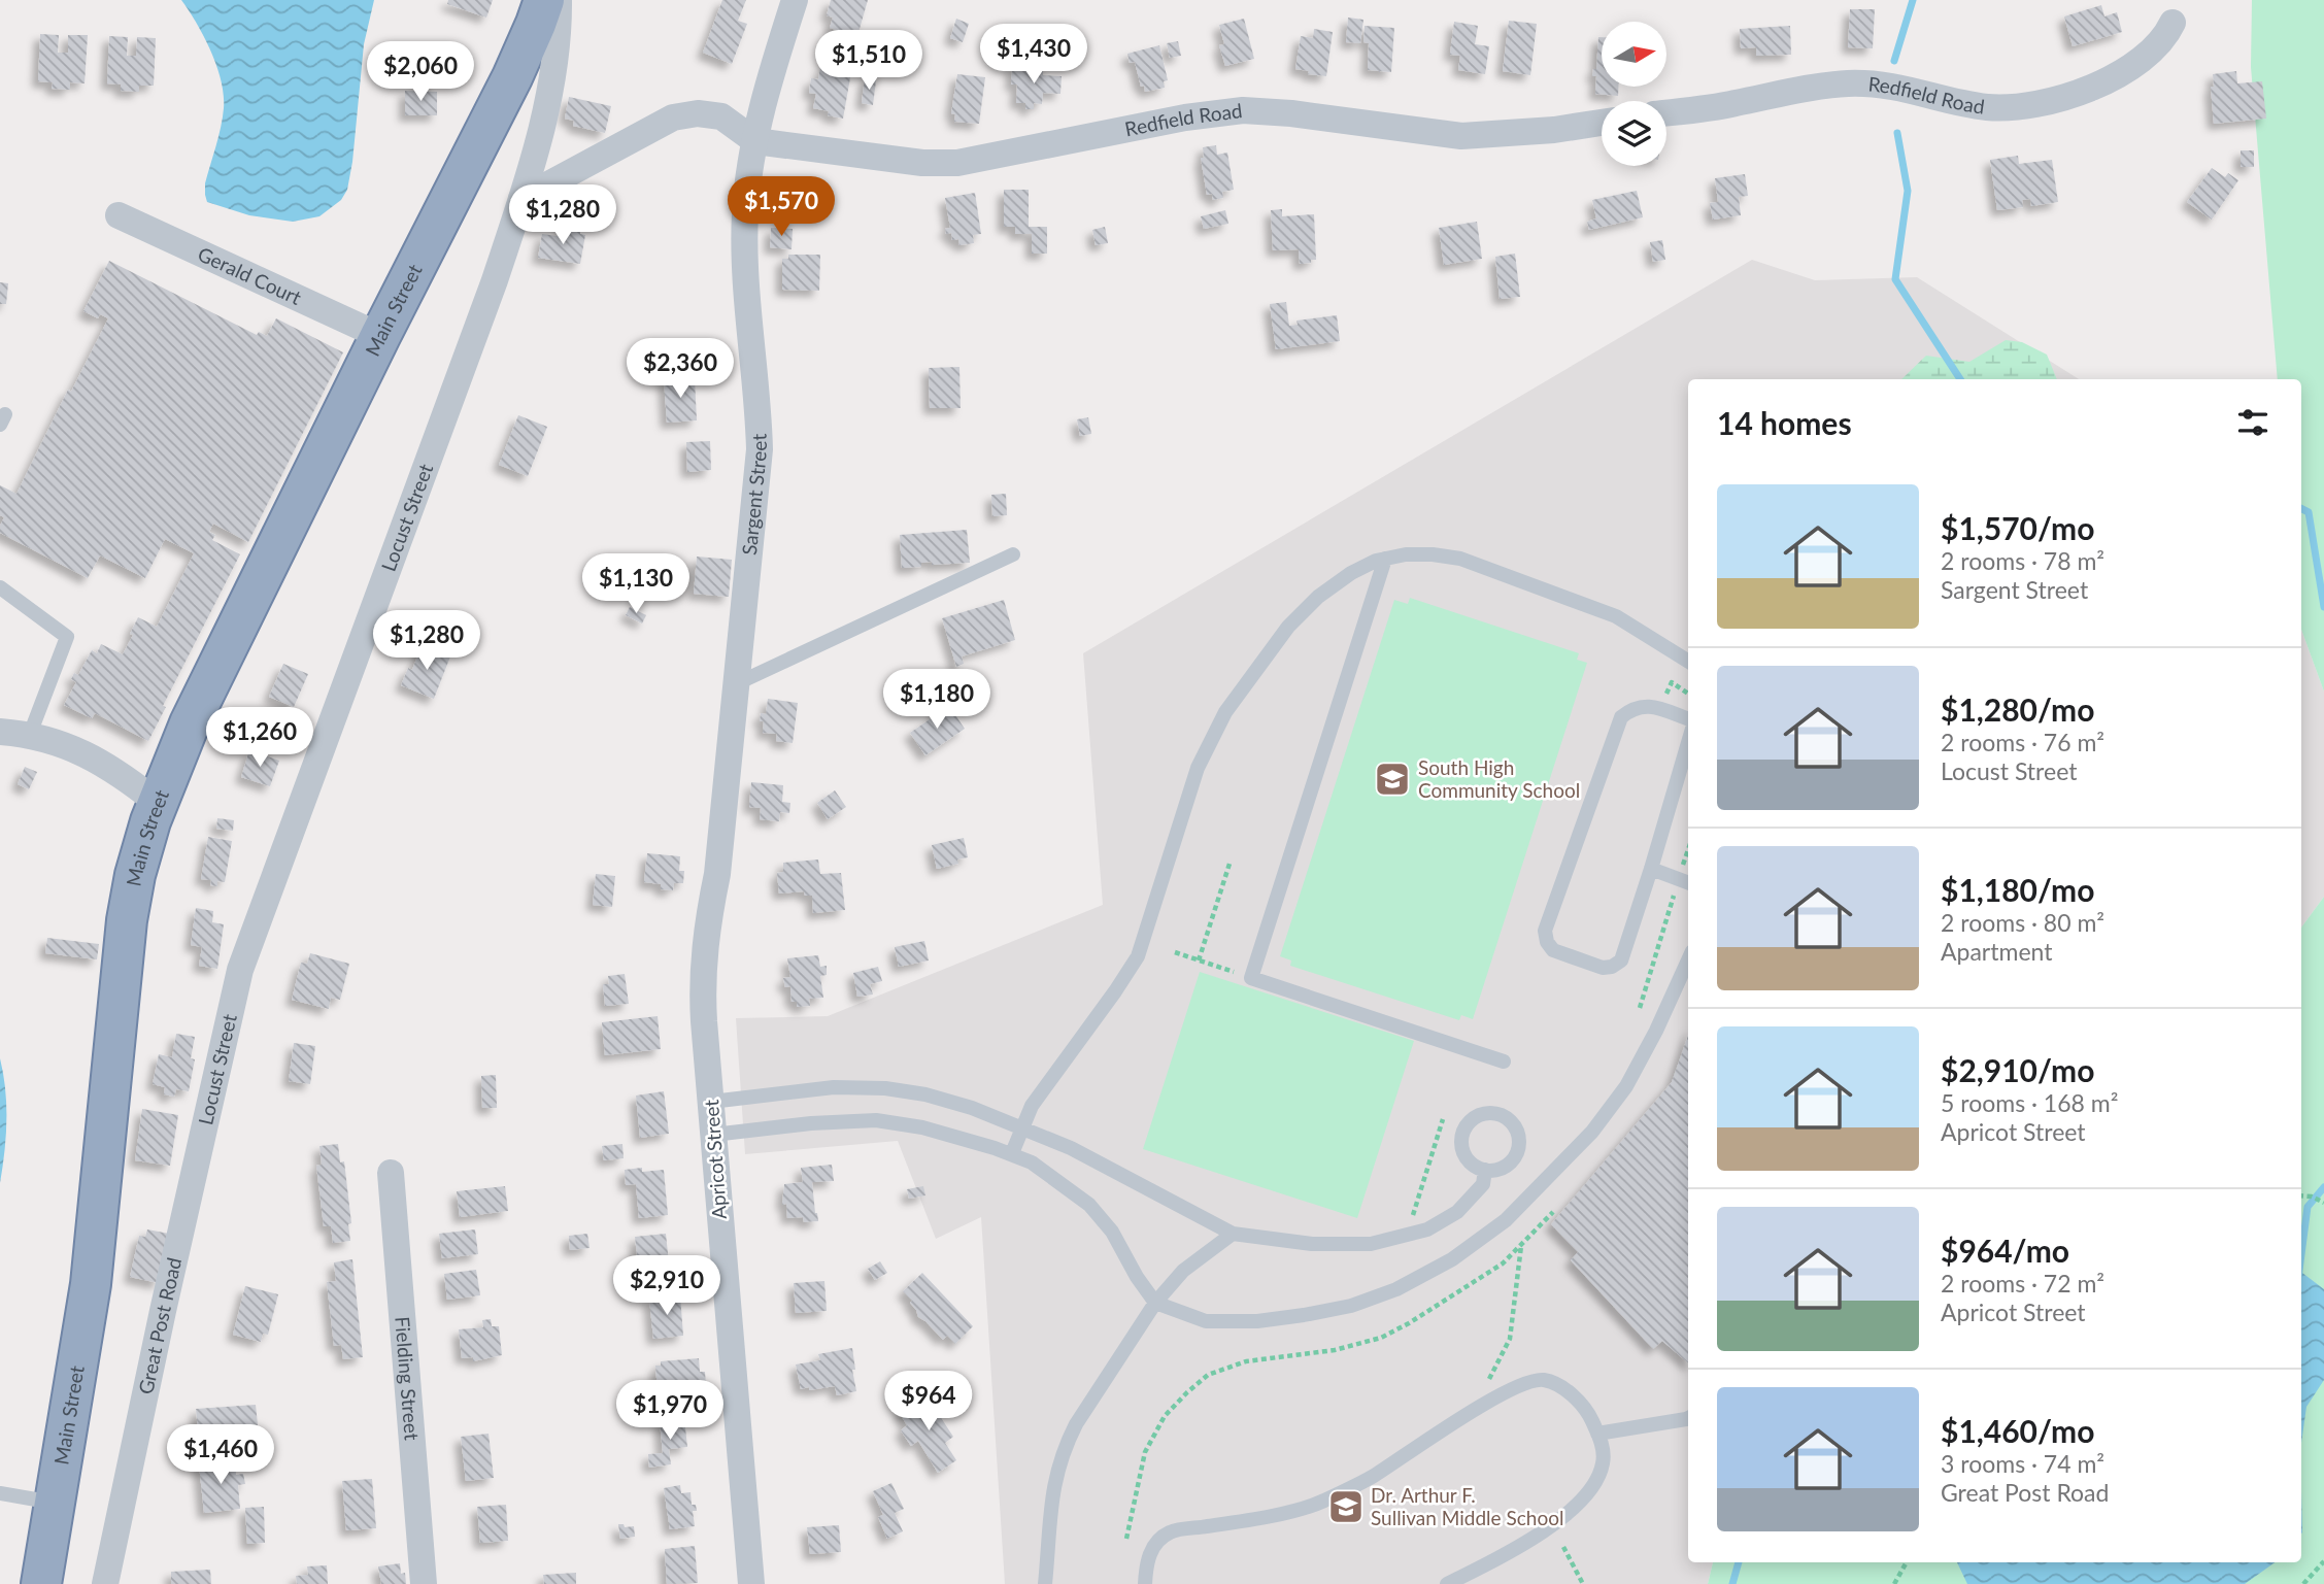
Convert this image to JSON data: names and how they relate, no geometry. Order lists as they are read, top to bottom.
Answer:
{
  "streets": {
    "highway": ["Main Street"],
    "street": [
      "Redfield Road",
      "Gerald Court",
      "Sargent Street",
      "Locust Street",
      "Apricot Street",
      "Great Post Road",
      "Fielding Street"
    ]
  },
  "crossings": [
    ["Redfield Road", "Sargent Street"],
    ["Gerald Court", "Main Street"],
    ["Sargent Street", "Apricot Street"],
    ["Locust Street", "Great Post Road"]
  ],
  "places": {
    "school or university": ["South High Community School", "Dr. Arthur F. Sullivan Middle School"]
  },
  "north": "right",
  "page": {
    "price": [
      "$1,430",
      "$1,510",
      "$2,060",
      "$1,570",
      "$1,280",
      "$2,360",
      "$1,130",
      "$1,280",
      "$1,180",
      "$1,260",
      "$2,910",
      "$964",
      "$1,970",
      "$1,460"
    ],
    "heading": "14 homes",
    "list": [
      {
        "name": "$1,570/mo",
        "note": "2 rooms · 78 m² · Sargent Street"
      },
      {
        "name": "$1,280/mo",
        "note": "2 rooms · 76 m² · Locust Street"
      },
      {
        "name": "$1,180/mo",
        "note": "2 rooms · 80 m² · Apartment"
      },
      {
        "name": "$2,910/mo",
        "note": "5 rooms · 168 m² · Apricot Street"
      },
      {
        "name": "$964/mo",
        "note": "2 rooms · 72 m² · Apricot Street"
      },
      {
        "name": "$1,460/mo",
        "note": "3 rooms · 74 m² · Great Post Road"
      }
    ]
  }
}
